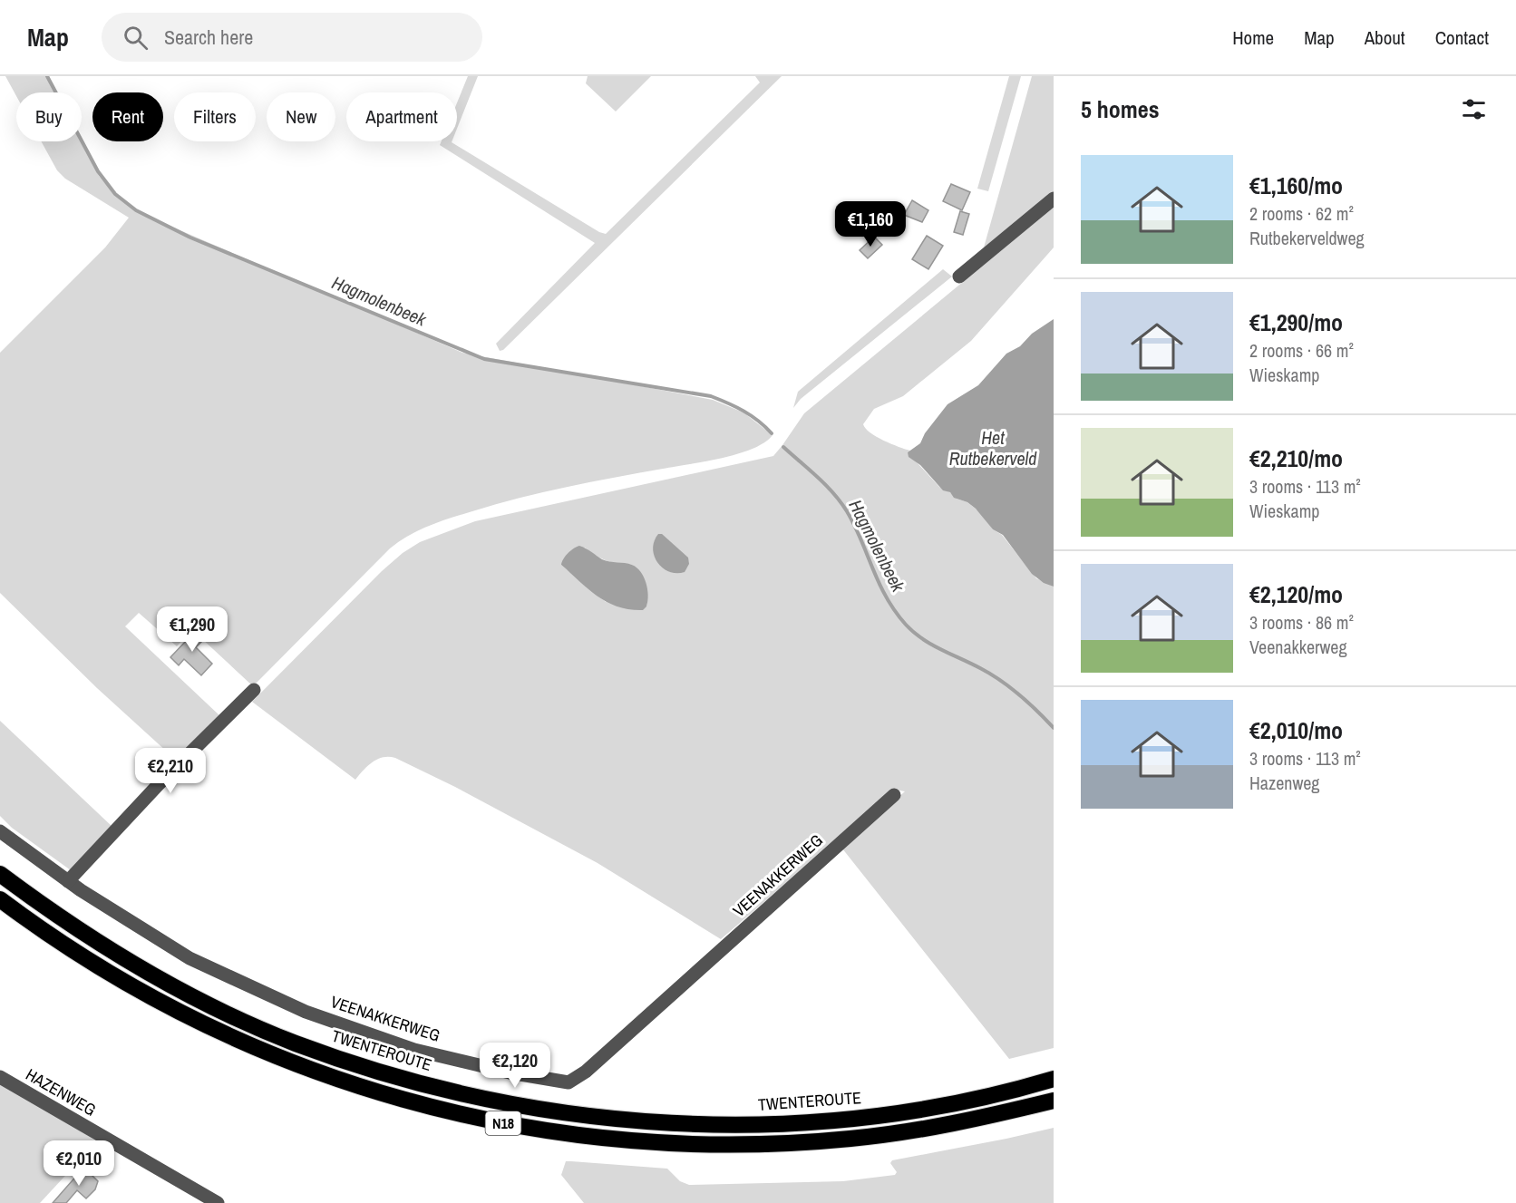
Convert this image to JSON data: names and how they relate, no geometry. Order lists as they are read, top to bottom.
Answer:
{
  "streets": {
    "highway": ["TWENTEROUTE", "N18"],
    "street": ["VEENAKKERWEG", "HAZENWEG"]
  },
  "water": ["Hagmolenbeek", "Het Rutbekerveld"],
  "page": {
    "header": "Map",
    "search": "Search here",
    "nav": [
      "Home",
      "Map",
      "About",
      "Contact"
    ],
    "heading": "5 homes",
    "chip": [
      "Buy",
      "Rent",
      "Filters",
      "New",
      "Apartment"
    ],
    "list": [
      {
        "name": "€1,160/mo",
        "note": "2 rooms · 62 m² · Rutbekerveldweg"
      },
      {
        "name": "€1,290/mo",
        "note": "2 rooms · 66 m² · Wieskamp"
      },
      {
        "name": "€2,210/mo",
        "note": "3 rooms · 113 m² · Wieskamp"
      },
      {
        "name": "€2,120/mo",
        "note": "3 rooms · 86 m² · Veenakkerweg"
      },
      {
        "name": "€2,010/mo",
        "note": "3 rooms · 113 m² · Hazenweg"
      }
    ],
    "price": [
      "€1,160",
      "€1,290",
      "€2,210",
      "€2,120",
      "€2,010"
    ]
  }
}
